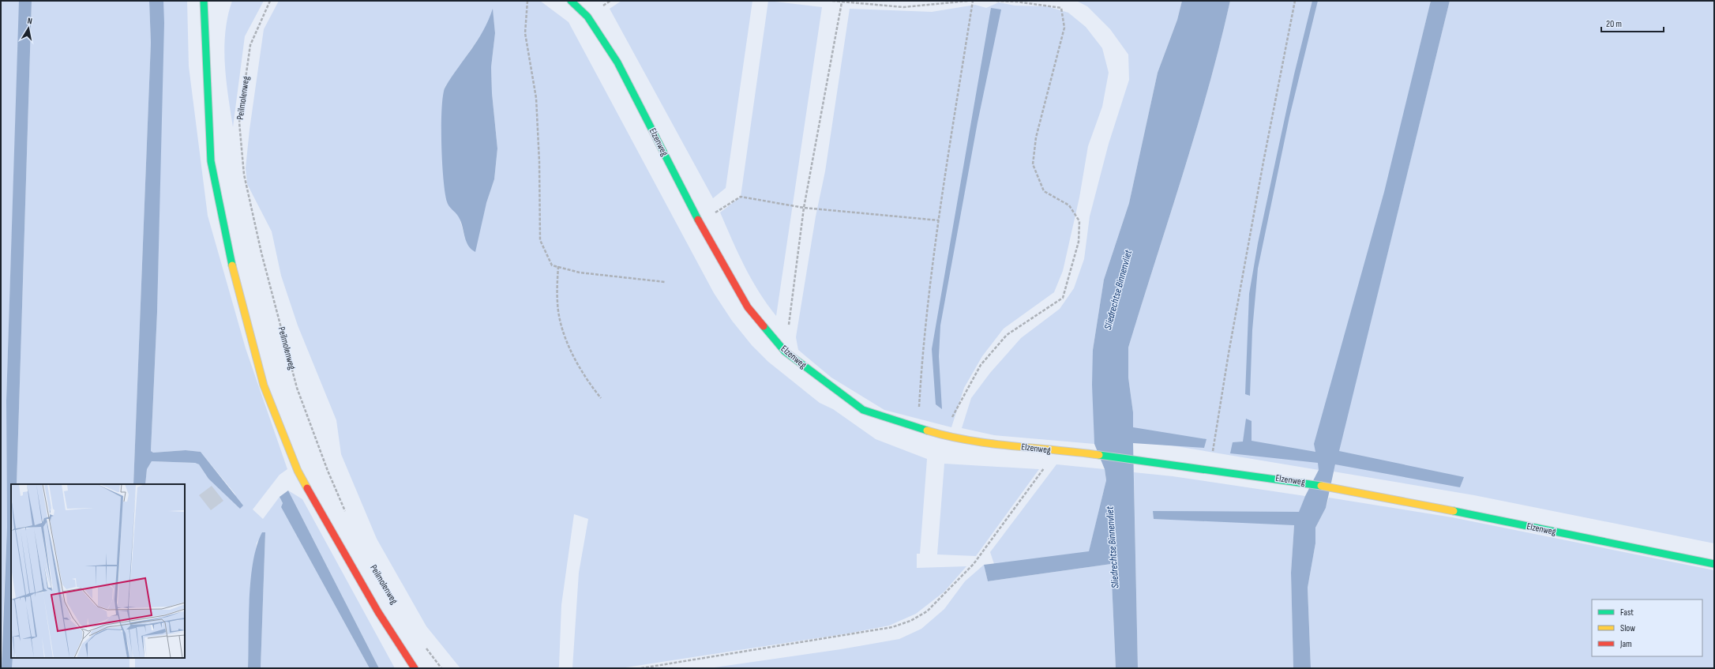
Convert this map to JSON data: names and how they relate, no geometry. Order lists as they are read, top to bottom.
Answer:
{
  "streets": {
    "street": ["Peilmolenweg", "Elzenweg"]
  },
  "water": ["Sliedrechtse Binnenvliet"],
  "legend": ["Fast", "Slow", "Jam"],
  "scale_bar": "20 m",
  "north": "top"
}
